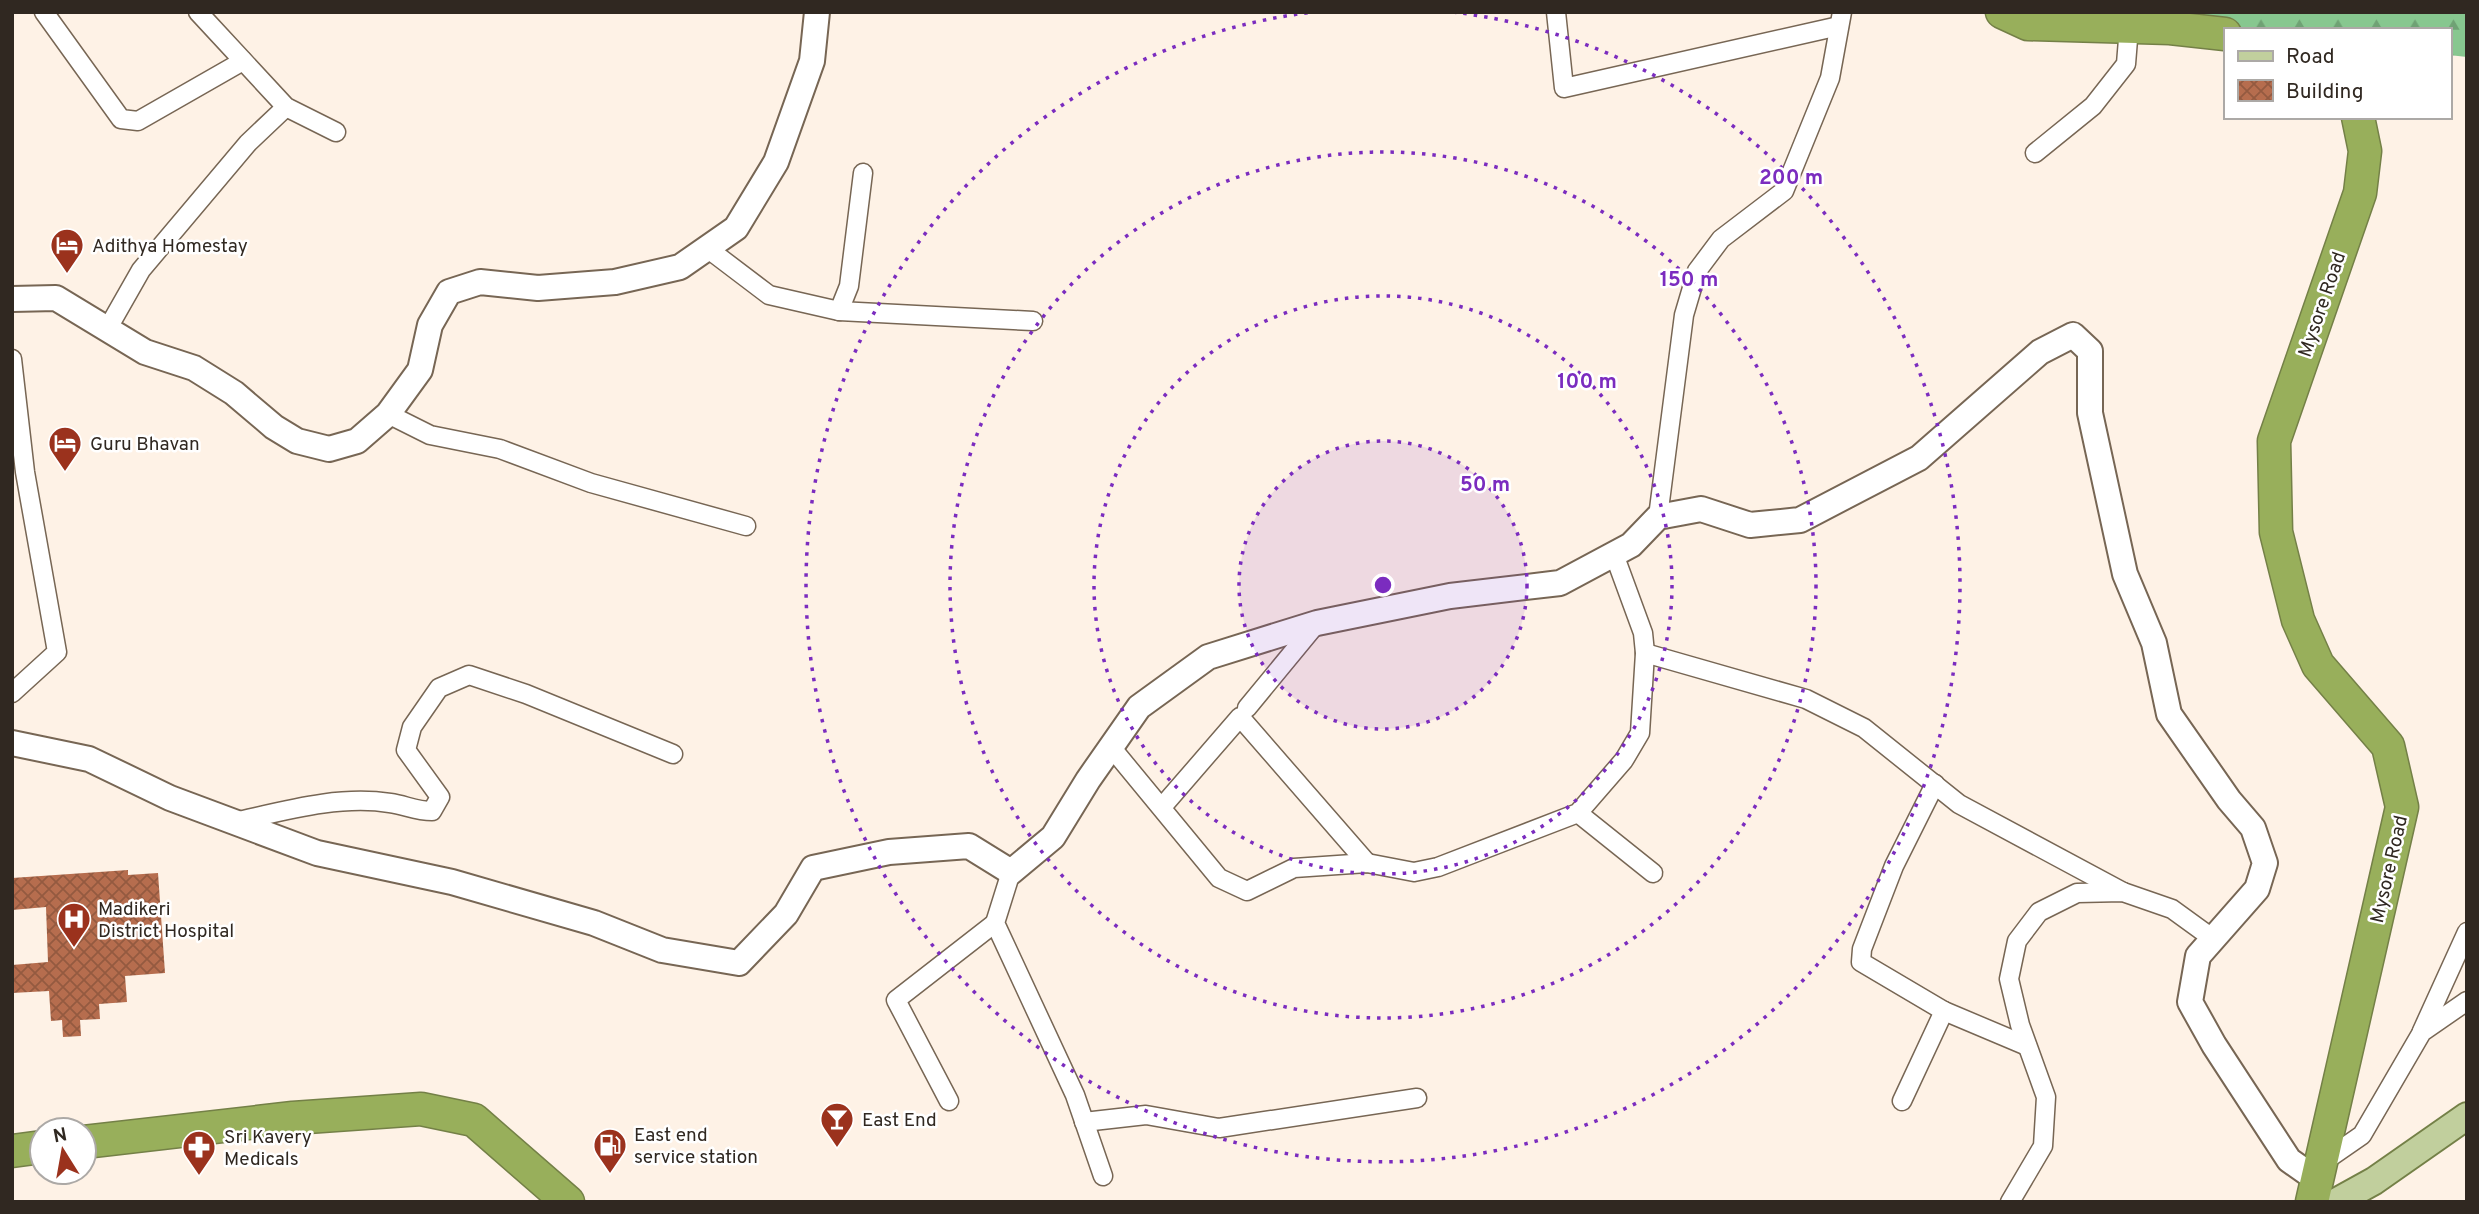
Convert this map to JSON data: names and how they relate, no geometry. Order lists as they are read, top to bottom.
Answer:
{
  "streets": {
    "highway": ["Mysore Road"]
  },
  "places": {
    "hotel": ["Adithya Homestay", "Guru Bhavan"],
    "hospital": ["Madikeri District Hospital"],
    "bar": ["East End"],
    "fuel station": ["East end service station"],
    "pharmacy": ["Sri Kavery Medicals"]
  },
  "legend": ["Road", "Building"],
  "north": "top",
  "rings": [
    "200 m",
    "150 m",
    "100 m",
    "50 m"
  ]
}
